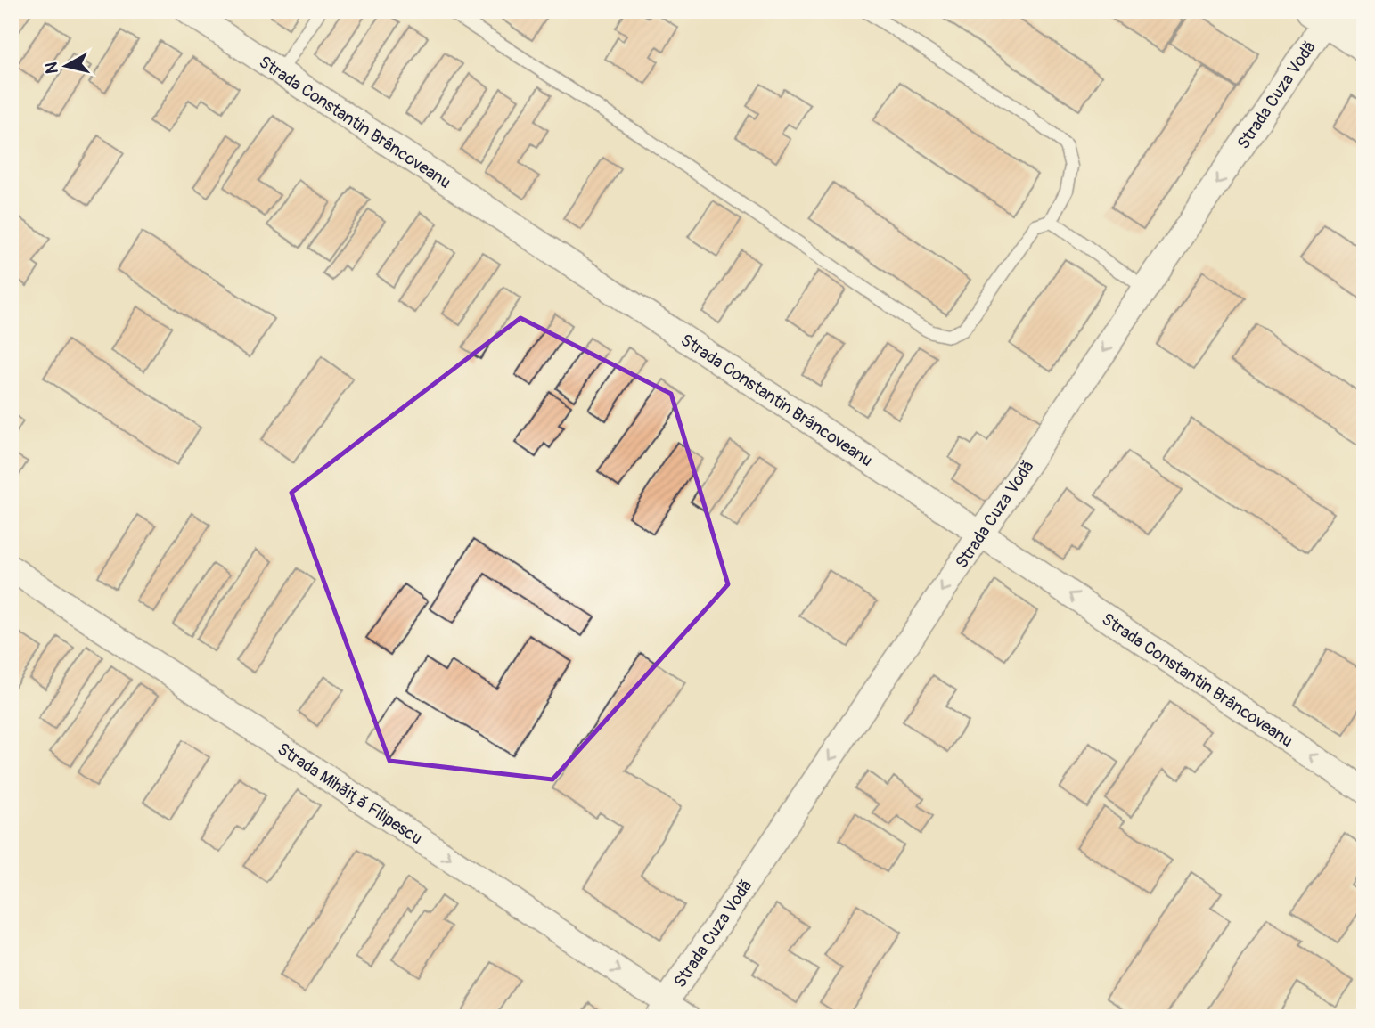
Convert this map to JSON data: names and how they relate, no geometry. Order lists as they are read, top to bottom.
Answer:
{
  "streets": {
    "street": ["Strada Cuza Vodă", "Strada Constantin Brâncoveanu", "Strada Mihăiță Filipescu"]
  },
  "crossings": [
    ["Strada Cuza Vodă", "Strada Constantin Brâncoveanu"],
    ["Strada Cuza Vodă", "Strada Mihăiță Filipescu"]
  ],
  "one_way": ["Strada Cuza Vodă", "Strada Mihăiță Filipescu"],
  "north": "left"
}
